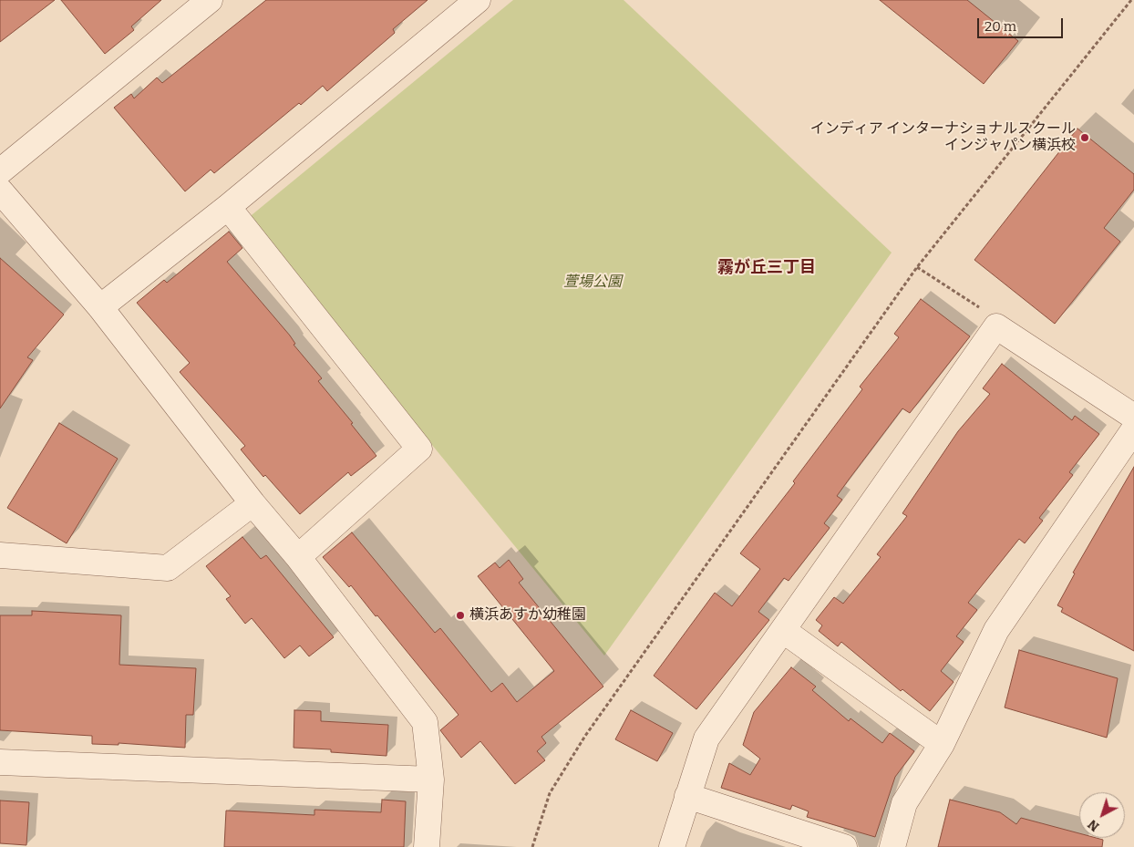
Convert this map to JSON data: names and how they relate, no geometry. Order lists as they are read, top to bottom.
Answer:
{
  "districts": ["霧が丘三丁目"],
  "parks": ["萱場公園"],
  "places": ["インディア インターナショナルスクール インジャパン横浜校", "横浜あすか幼稚園"],
  "scale_bar": "20 m",
  "north": "bottom left"
}
